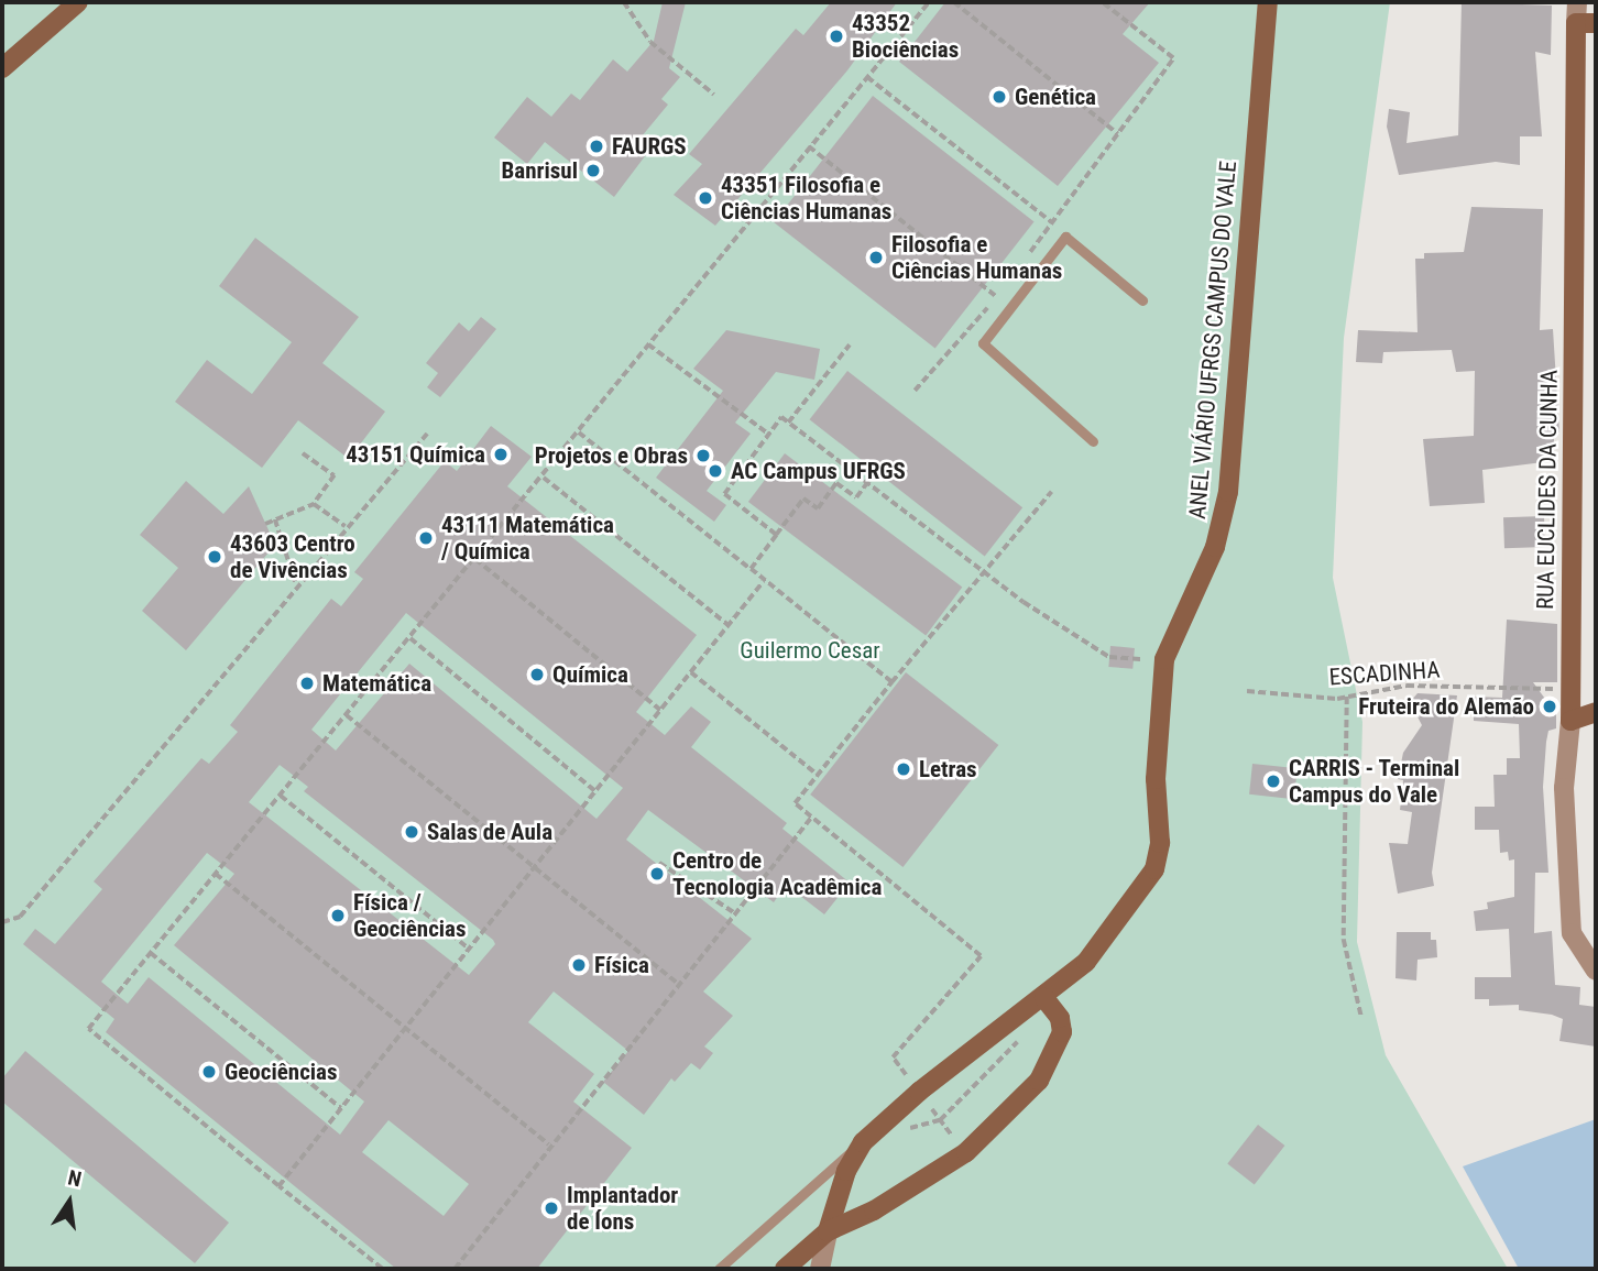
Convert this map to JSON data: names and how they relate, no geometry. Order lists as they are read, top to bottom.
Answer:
{
  "streets": {
    "street": ["ANEL VIÁRIO UFRGS CAMPUS DO VALE", "RUA EUCLIDES DA CUNHA"],
    "path": ["ESCADINHA"]
  },
  "crossings": [
    ["RUA EUCLIDES DA CUNHA", "ESCADINHA"]
  ],
  "parks": ["Guilermo Cesar"],
  "places": [
    "43352 Biociências",
    "Genética",
    "FAURGS",
    "Banrisul",
    "43351 Filosofia e Ciências Humanas",
    "Filosofia e Ciências Humanas",
    "43151 Química",
    "Projetos e Obras",
    "AC Campus UFRGS",
    "43111 Matemática / Química",
    "43603 Centro de Vivências",
    "Química",
    "Matemática",
    "Fruteira do Alemão",
    "Letras",
    "CARRIS - Terminal Campus do Vale",
    "Salas de Aula",
    "Centro de Tecnologia Acadêmica",
    "Física / Geociências",
    "Física",
    "Geociências",
    "Implantador de Íons"
  ],
  "north": "top"
}
